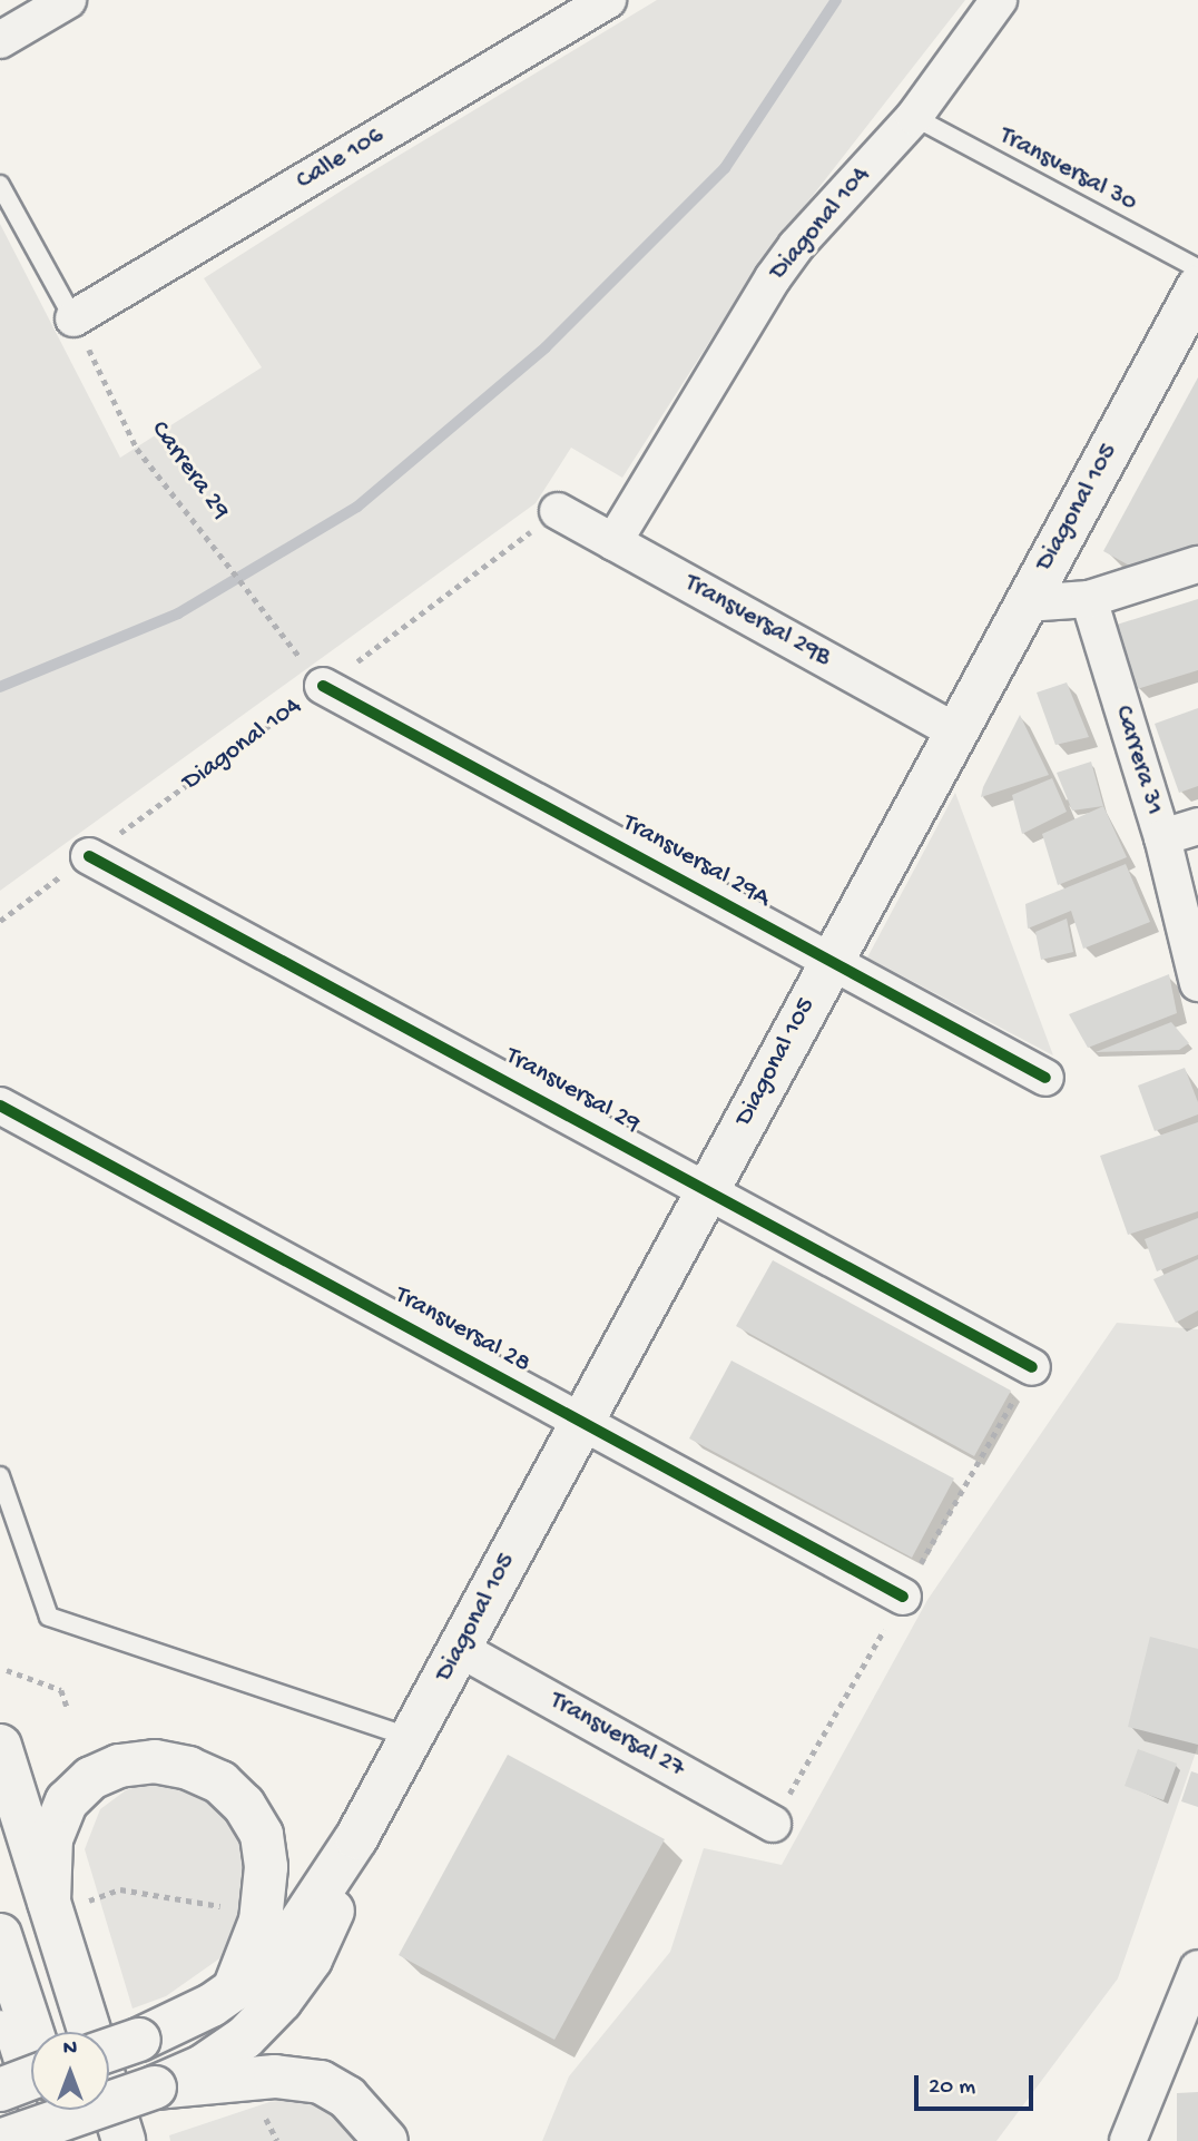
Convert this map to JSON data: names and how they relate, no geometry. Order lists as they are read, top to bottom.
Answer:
{
  "streets": {
    "main road": ["Diagonal 105"],
    "street": [
      "Calle 106",
      "Diagonal 104",
      "Transversal 29B",
      "Carrera 31",
      "Transversal 29A",
      "Transversal 29",
      "Transversal 28",
      "Transversal 27"
    ],
    "lane": ["Transversal 30"],
    "path": ["Carrera 29"]
  },
  "crossings": [
    ["Calle 106", "Carrera 29"],
    ["Transversal 30", "Diagonal 104"],
    ["Diagonal 104", "Carrera 29"],
    ["Diagonal 104", "Transversal 29B"],
    ["Diagonal 104", "Transversal 29A"],
    ["Diagonal 104", "Transversal 29"],
    ["Carrera 29", "Transversal 29A"],
    ["Diagonal 105", "Transversal 29B"],
    ["Diagonal 105", "Transversal 29A"],
    ["Diagonal 105", "Transversal 29"],
    ["Diagonal 105", "Transversal 28"],
    ["Diagonal 105", "Transversal 27"]
  ],
  "scale_bar": "20 m",
  "north": "top"
}
